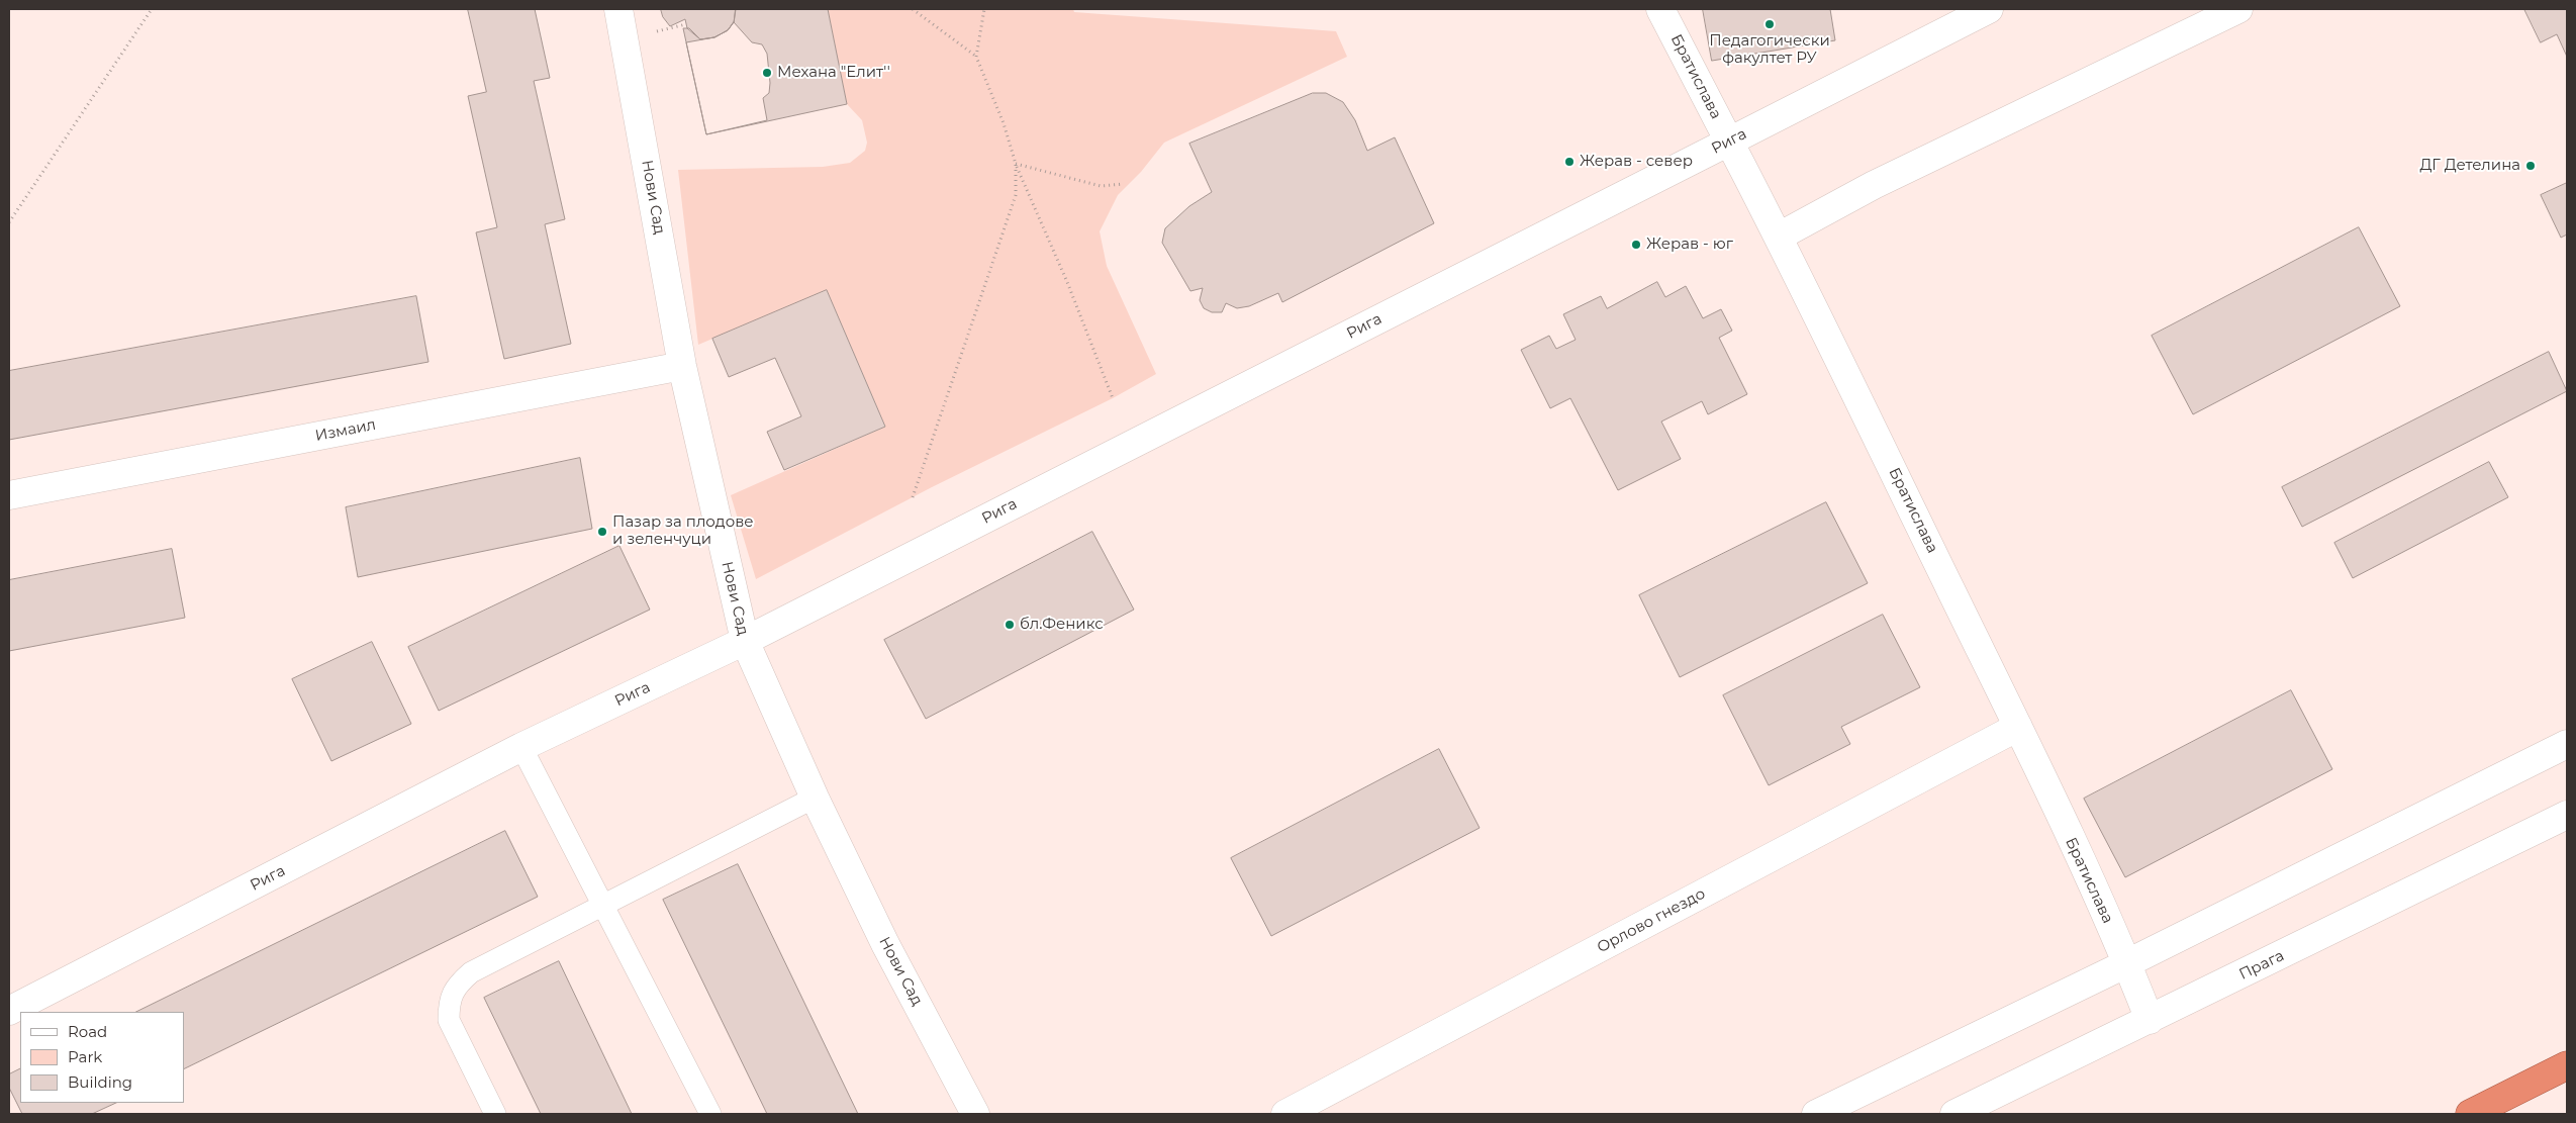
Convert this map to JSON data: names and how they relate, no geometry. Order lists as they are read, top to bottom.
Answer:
{
  "streets": {
    "street": [
      "Братислава",
      "Рига",
      "Нови Сад",
      "Измаил",
      "Орлово гнездо",
      "Прага"
    ]
  },
  "crossings": [
    ["Братислава", "Рига"],
    ["Братислава", "Орлово гнездо"],
    ["Братислава", "Прага"],
    ["Рига", "Нови Сад"],
    ["Нови Сад", "Измаил"]
  ],
  "places": [
    "Педагогически факултет РУ",
    "Механа \"Елит''",
    "Жерав - север",
    "ДГ Детелина",
    "Жерав - юг",
    "Пазар за плодове и зеленчуци",
    "бл.Феникс"
  ],
  "legend": ["Road", "Park", "Building"]
}
